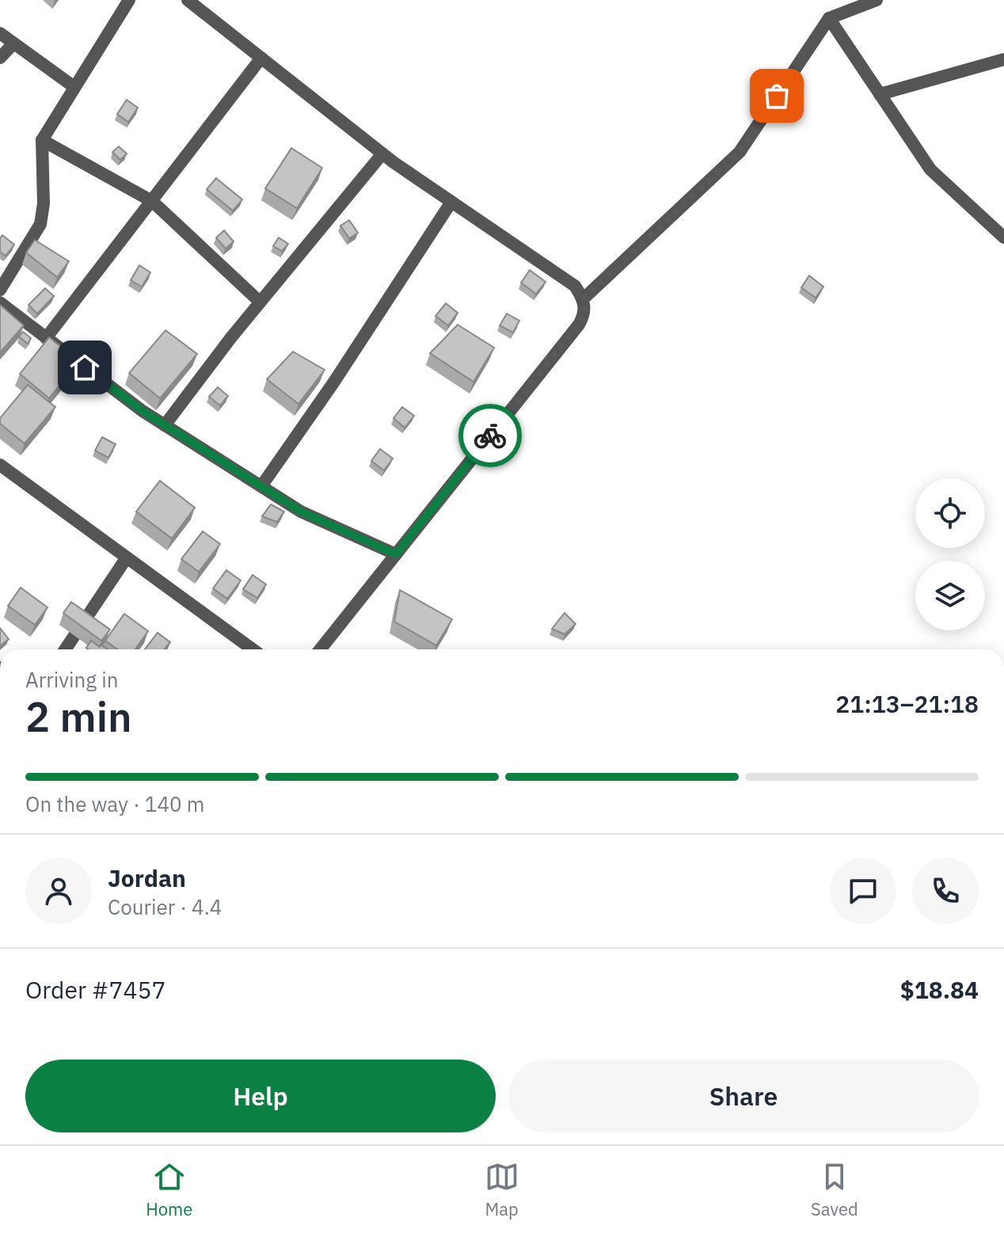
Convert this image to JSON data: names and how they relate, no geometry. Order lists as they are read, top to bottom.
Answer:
{
  "page": {
    "heading": ["2 min", "Arriving in", "21:13–21:18"],
    "panel": [
      "Jordan",
      "Courier · 4.4",
      "Order #7457",
      "$18.84"
    ],
    "bar": "On the way · 140 m",
    "buttons": ["Help", "Share"],
    "tabs": ["Home", "Map", "Saved"]
  }
}
